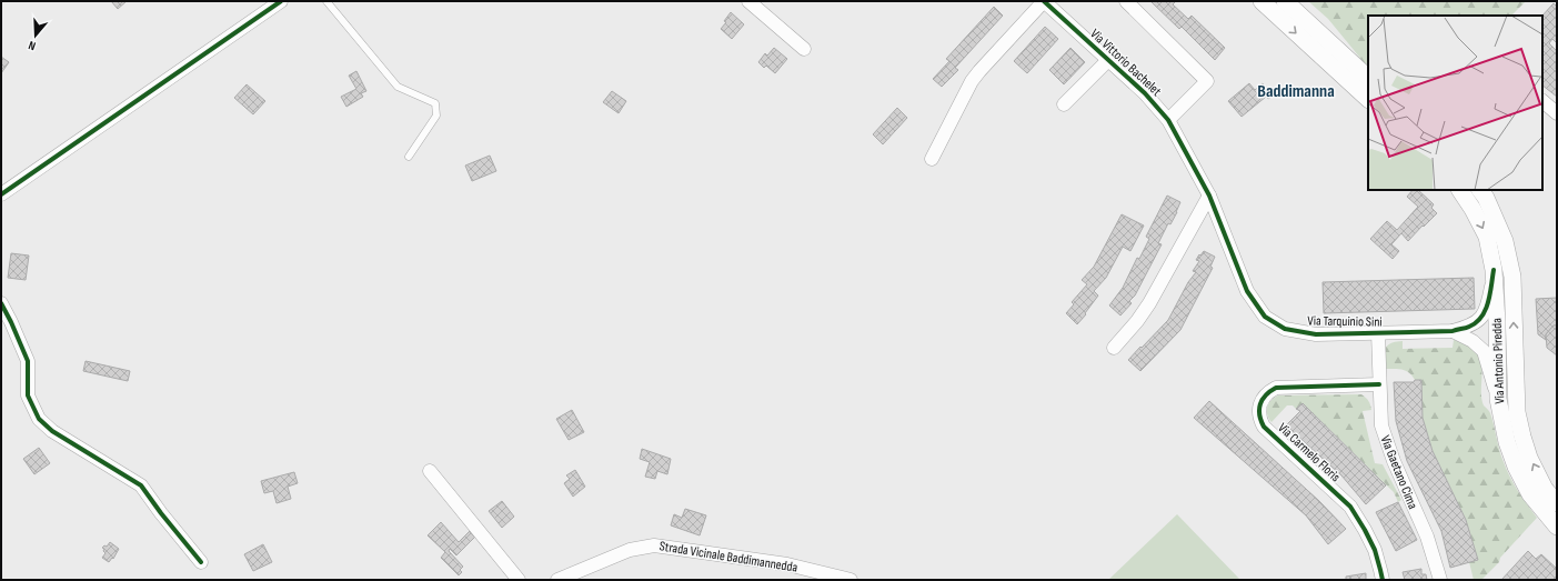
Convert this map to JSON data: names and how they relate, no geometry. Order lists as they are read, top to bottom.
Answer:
{
  "streets": {
    "street": [
      "Via Vittorio Bachelet",
      "Via Tarquinio Sini",
      "Via Antonio Piredda",
      "Via Carmelo Floris",
      "Via Gaetano Cima",
      "Strada Vicinale Baddimannedda"
    ]
  },
  "crossings": [
    ["Via Vittorio Bachelet", "Via Tarquinio Sini"],
    ["Via Tarquinio Sini", "Via Antonio Piredda"],
    ["Via Tarquinio Sini", "Via Gaetano Cima"],
    ["Via Carmelo Floris", "Via Gaetano Cima"]
  ],
  "districts": ["Baddimanna"],
  "north": "bottom"
}
